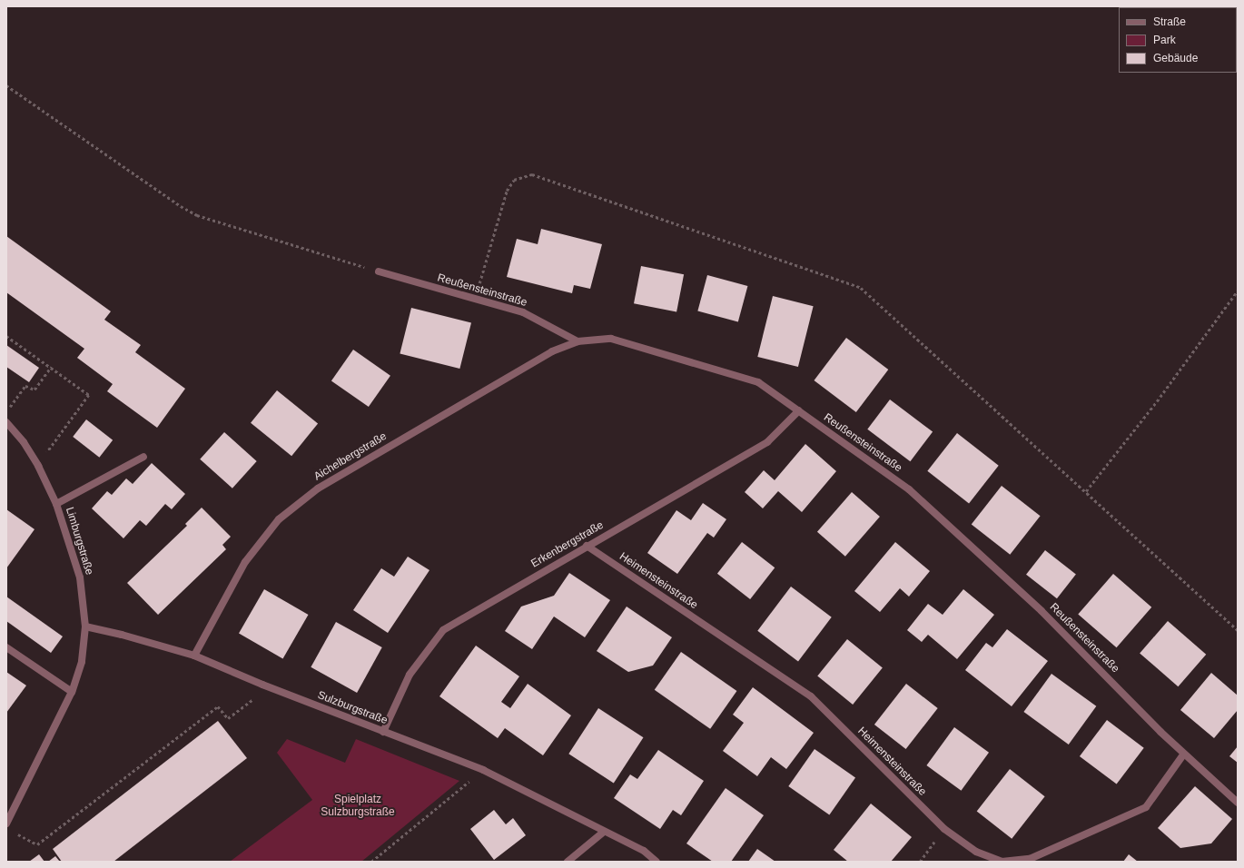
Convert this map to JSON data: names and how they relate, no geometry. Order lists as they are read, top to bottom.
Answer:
{
  "streets": {
    "street": [
      "Reußensteinstraße",
      "Aichelbergstraße",
      "Limburgstraße",
      "Erkenbergstraße",
      "Heimensteinstraße",
      "Sulzburgstraße"
    ]
  },
  "crossings": [
    ["Reußensteinstraße", "Aichelbergstraße"],
    ["Reußensteinstraße", "Erkenbergstraße"],
    ["Reußensteinstraße", "Heimensteinstraße"],
    ["Aichelbergstraße", "Sulzburgstraße"],
    ["Limburgstraße", "Sulzburgstraße"],
    ["Erkenbergstraße", "Heimensteinstraße"],
    ["Erkenbergstraße", "Sulzburgstraße"]
  ],
  "parks": ["Spielplatz Sulzburgstraße"],
  "legend": ["Straße", "Park", "Gebäude"]
}
